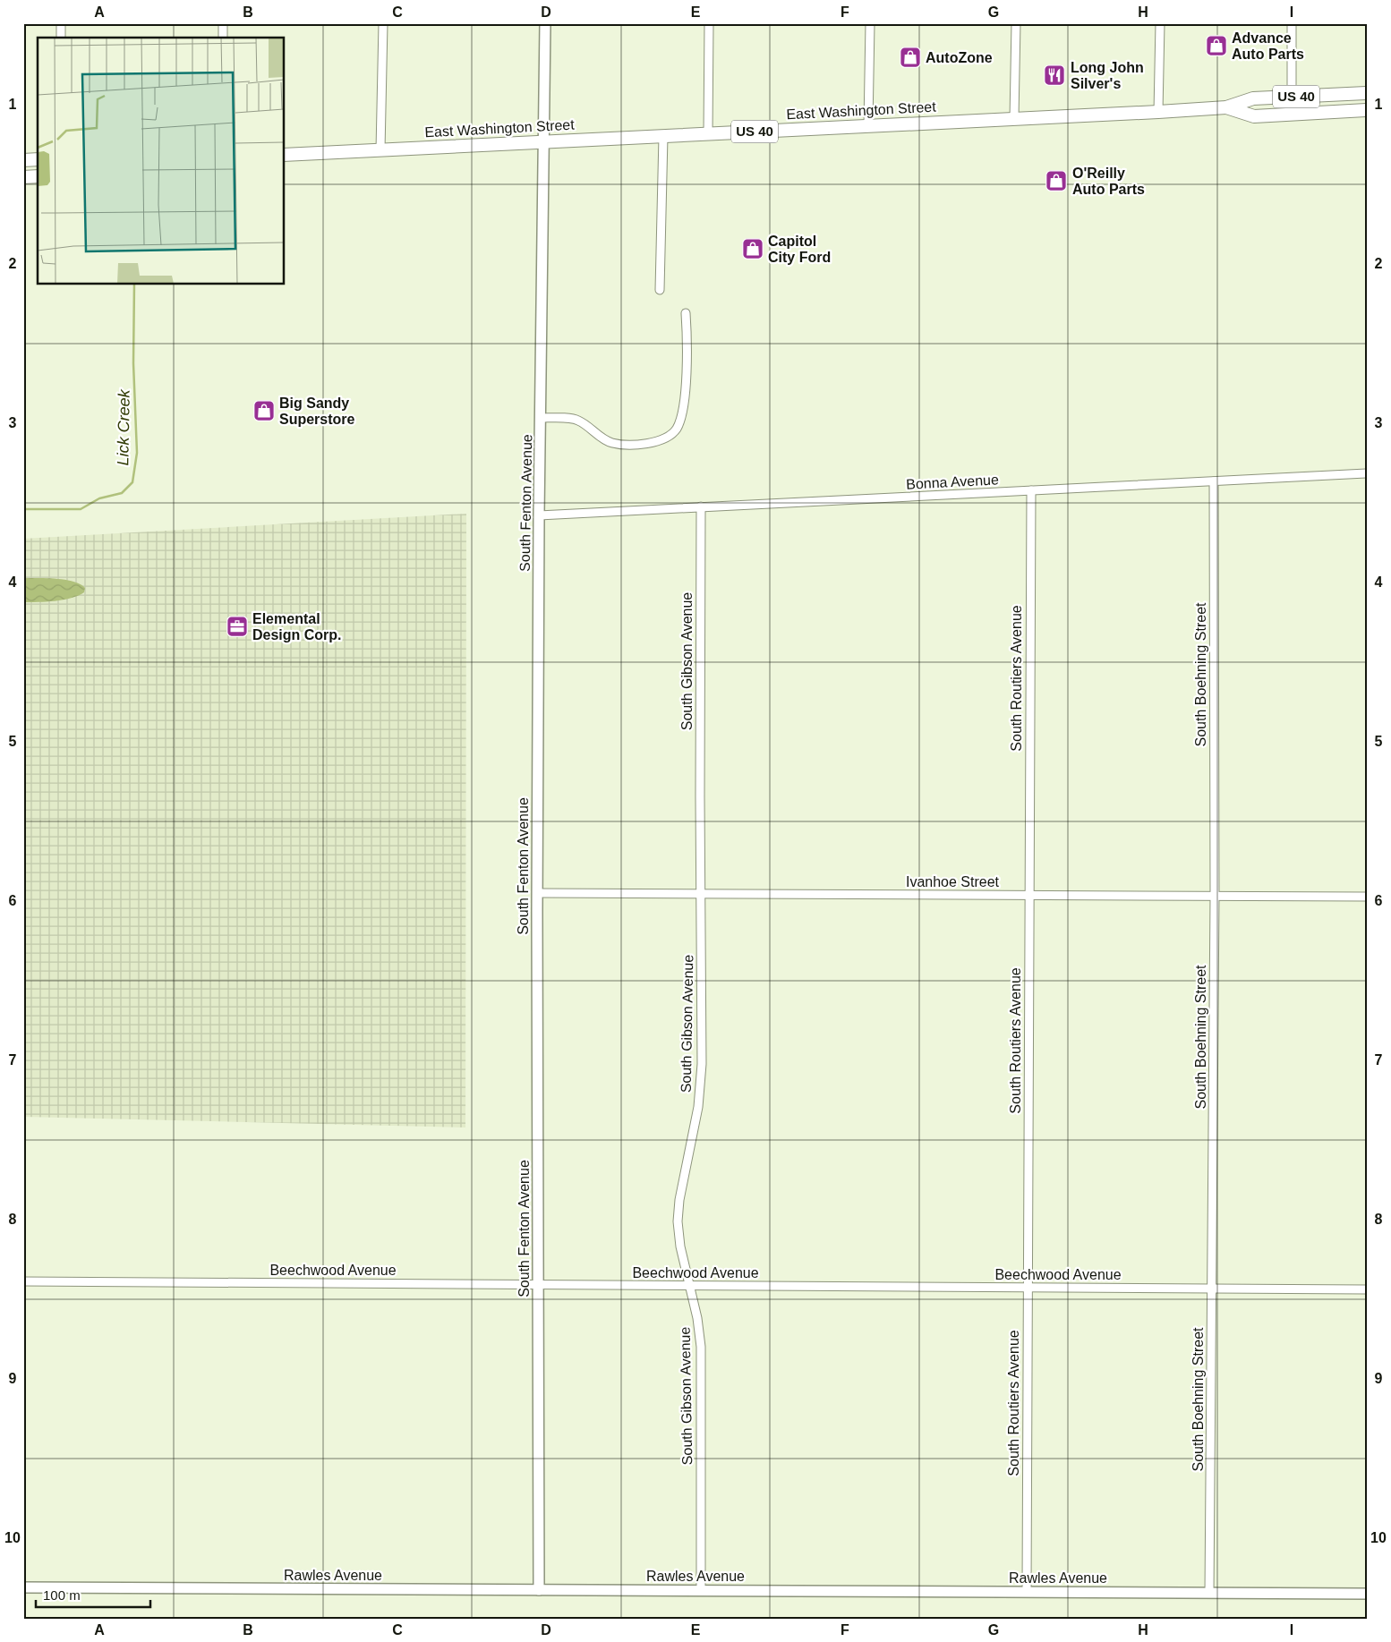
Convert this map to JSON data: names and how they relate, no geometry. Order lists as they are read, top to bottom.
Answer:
{
  "streets": {
    "main road": ["US 40", "East Washington Street"],
    "street": [
      "Bonna Avenue",
      "South Fenton Avenue",
      "South Gibson Avenue",
      "South Boehning Street",
      "South Routiers Avenue",
      "Ivanhoe Street",
      "Beechwood Avenue",
      "Rawles Avenue"
    ]
  },
  "crossings": [
    ["East Washington Street", "South Fenton Avenue"],
    ["Bonna Avenue", "South Fenton Avenue"],
    ["Bonna Avenue", "South Gibson Avenue"],
    ["Bonna Avenue", "South Boehning Street"],
    ["Bonna Avenue", "South Routiers Avenue"],
    ["South Fenton Avenue", "Ivanhoe Street"],
    ["South Fenton Avenue", "Beechwood Avenue"],
    ["South Fenton Avenue", "Rawles Avenue"],
    ["South Gibson Avenue", "Ivanhoe Street"],
    ["South Gibson Avenue", "Beechwood Avenue"],
    ["South Gibson Avenue", "Rawles Avenue"],
    ["South Boehning Street", "Ivanhoe Street"],
    ["South Boehning Street", "Beechwood Avenue"],
    ["South Boehning Street", "Rawles Avenue"],
    ["South Routiers Avenue", "Ivanhoe Street"],
    ["South Routiers Avenue", "Beechwood Avenue"],
    ["South Routiers Avenue", "Rawles Avenue"]
  ],
  "water": ["Lick Creek"],
  "places": {
    "shop": [
      "Advance Auto Parts",
      "AutoZone",
      "O'Reilly Auto Parts",
      "Capitol City Ford",
      "Big Sandy Superstore"
    ],
    "restaurant": ["Long John Silver's"],
    "office": ["Elemental Design Corp."]
  },
  "scale_bar": "100 m",
  "grid": {
    "columns": [
      "A",
      "B",
      "C",
      "D",
      "E",
      "F",
      "G",
      "H",
      "I"
    ],
    "rows": [
      "1",
      "2",
      "3",
      "4",
      "5",
      "6",
      "7",
      "8",
      "9",
      "10"
    ]
  }
}
